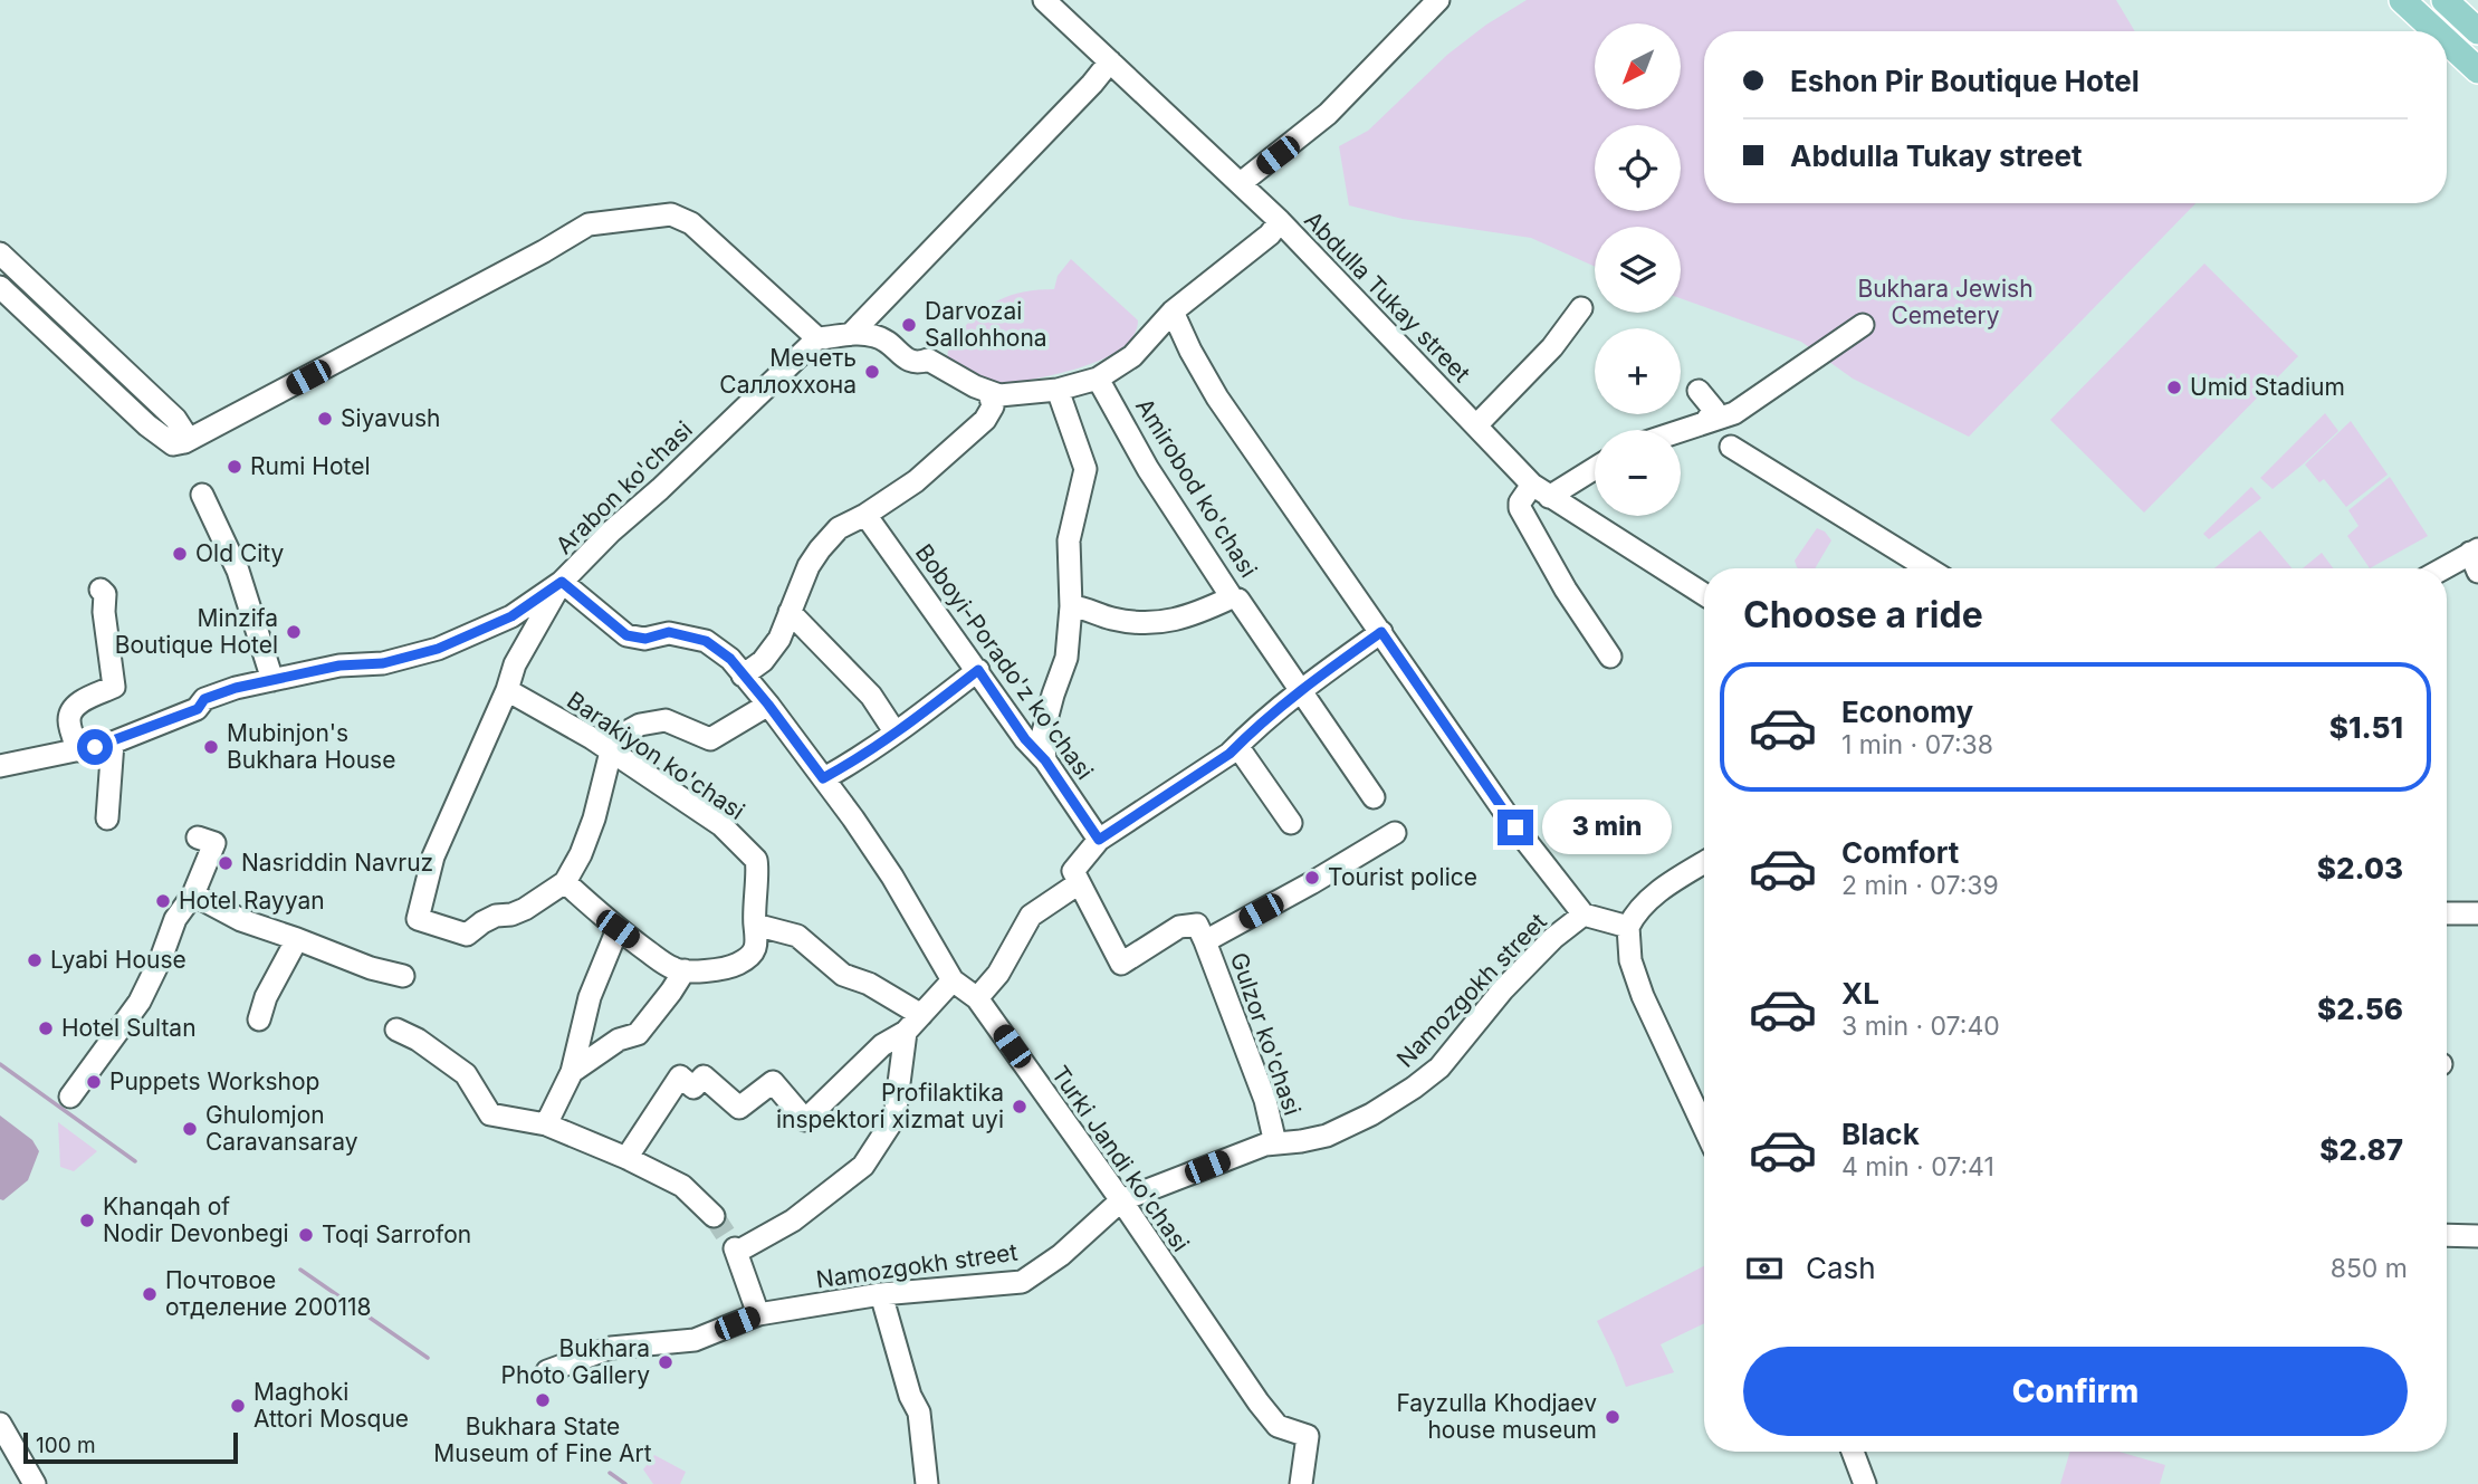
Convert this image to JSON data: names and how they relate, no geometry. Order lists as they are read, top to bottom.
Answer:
{
  "streets": {
    "street": [
      "Abdulla Tukay street",
      "Arabon ko'chasi",
      "Amirobod ko'chasi",
      "Boboyi-Porado'z ko'chasi",
      "Barakiyon ko'chasi",
      "Namozgokh street",
      "Gulzor ko'chasi",
      "Turki Jandi ko'chasi"
    ]
  },
  "crossings": [
    ["Arabon ko'chasi", "Barakiyon ko'chasi"],
    ["Arabon ko'chasi", "Turki Jandi ko'chasi"],
    ["Namozgokh street", "Gulzor ko'chasi"],
    ["Namozgokh street", "Turki Jandi ko'chasi"]
  ],
  "parks": ["Bukhara Jewish Cemetery"],
  "places": [
    "Darvozai Sallohhona",
    "Мечеть Саллоххона",
    "Umid Stadium",
    "Siyavush",
    "Rumi Hotel",
    "Old City",
    "Minzifa Boutique Hotel",
    "Mubinjon's Bukhara House",
    "Nasriddin Navruz",
    "Tourist police",
    "Hotel Rayyan",
    "Lyabi House",
    "Hotel Sultan",
    "Puppets Workshop",
    "Profilaktika inspektori xizmat uyi",
    "Ghulomjon Caravansaray",
    "Khanqah of Nodir Devonbegi",
    "Toqi Sarrofon",
    "Почтовое отделение 200118",
    "Bukhara Photo Gallery",
    "Bukhara State Museum of Fine Art",
    "Maghoki Attori Mosque",
    "Fayzulla Khodjaev house museum"
  ],
  "scale_bar": "100 m",
  "north": "bottom left",
  "page": {
    "map_buttons": ["+", "−"],
    "banner": ["Eshon Pir Boutique Hotel", "Abdulla Tukay street"],
    "heading": "Choose a ride",
    "list": [
      {
        "name": "Economy",
        "note": "1 min · 07:38",
        "value": "$1.51"
      },
      {
        "name": "Comfort",
        "note": "2 min · 07:39",
        "value": "$2.03"
      },
      {
        "name": "XL",
        "note": "3 min · 07:40",
        "value": "$2.56"
      },
      {
        "name": "Black",
        "note": "4 min · 07:41",
        "value": "$2.87"
      }
    ],
    "bubble": "3 min",
    "pay": ["Cash", "850 m"],
    "buttons": "Confirm",
    "scale": "100 m"
  }
}
